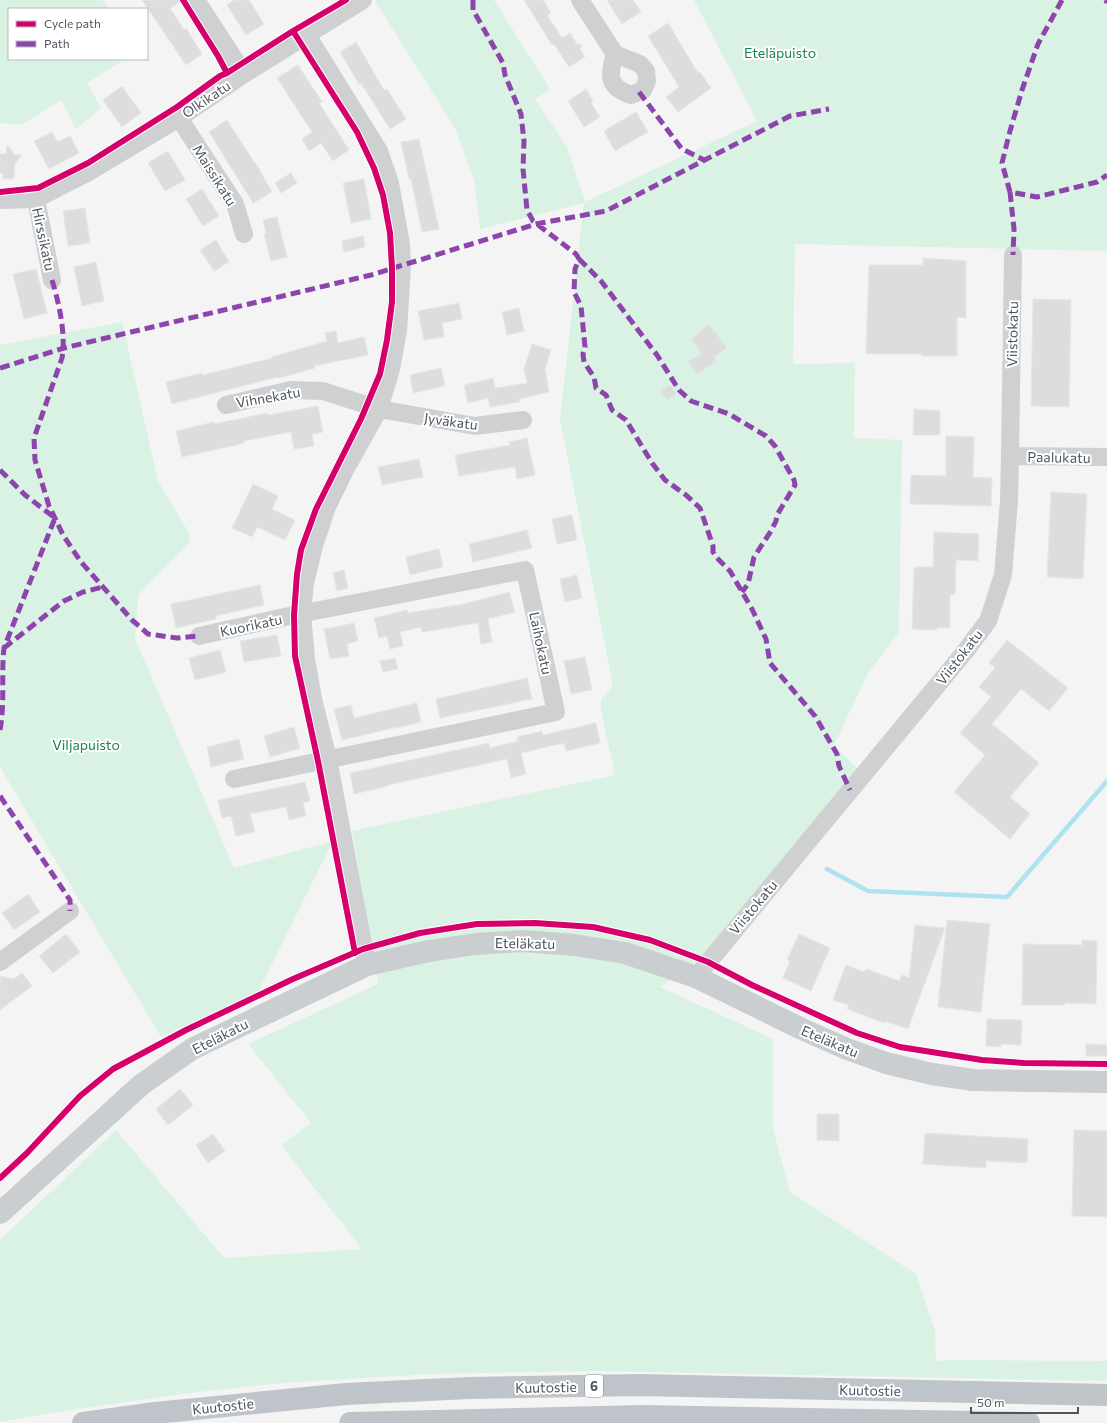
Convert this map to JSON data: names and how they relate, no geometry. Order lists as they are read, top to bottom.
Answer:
{
  "streets": {
    "highway": ["6", "Kuutostie"],
    "main road": ["Eteläkatu"],
    "street": [
      "Olkikatu",
      "Maissikatu",
      "Hirssikatu",
      "Viistokatu",
      "Vihnekatu",
      "Jyväkatu",
      "Paalukatu",
      "Kuorikatu",
      "Laihokatu"
    ]
  },
  "crossings": [
    ["Olkikatu", "Maissikatu"],
    ["Olkikatu", "Hirssikatu"],
    ["Viistokatu", "Paalukatu"],
    ["Viistokatu", "Eteläkatu"],
    ["Vihnekatu", "Jyväkatu"],
    ["Kuorikatu", "Laihokatu"]
  ],
  "parks": ["Eteläpuisto", "Viljapuisto"],
  "legend": ["Cycle path", "Path"],
  "scale_bar": "50 m"
}
